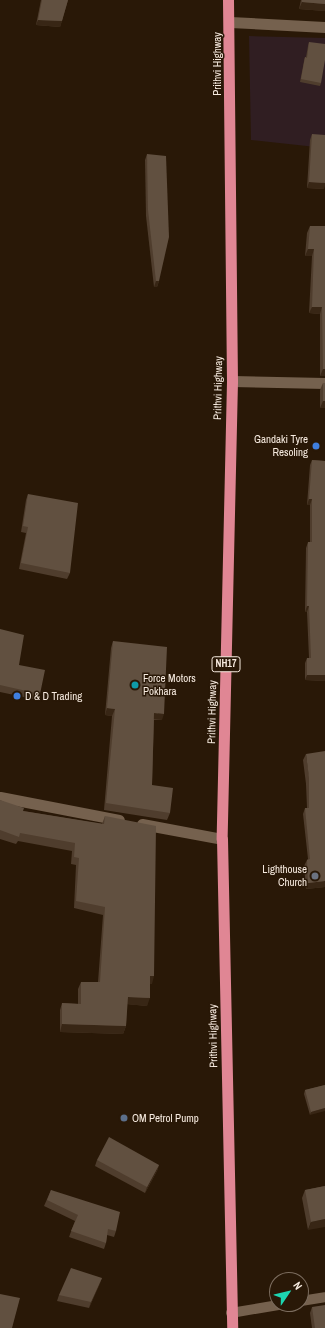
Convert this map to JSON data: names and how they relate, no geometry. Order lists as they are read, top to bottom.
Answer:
{
  "streets": {
    "highway": ["Prithvi Highway", "NH17"]
  },
  "places": [
    "Gandaki Tyre Resoling",
    "Force Motors Pokhara",
    "D & D Trading",
    "Lighthouse Church",
    "OM Petrol Pump"
  ],
  "north": "top right"
}
